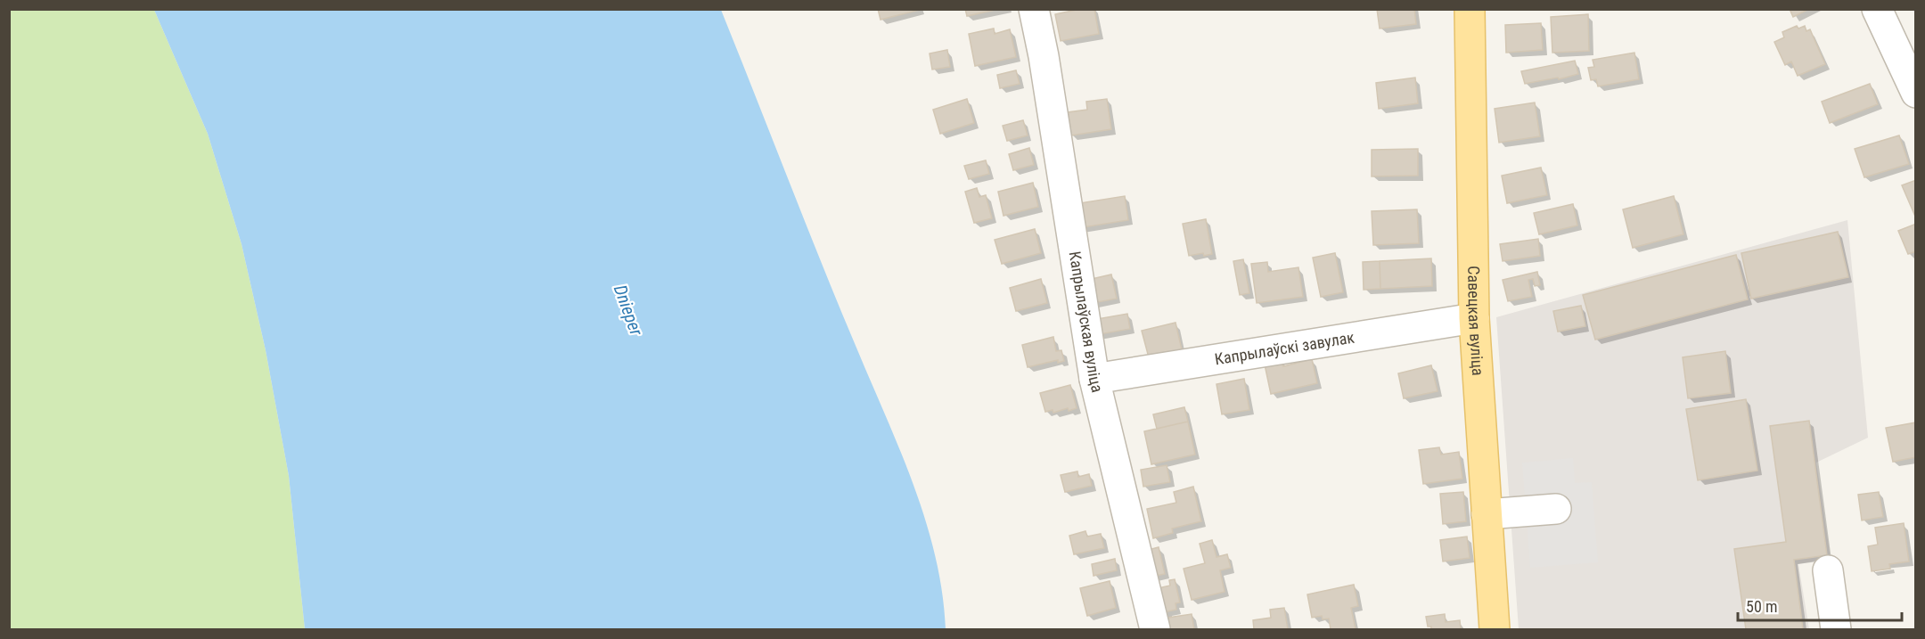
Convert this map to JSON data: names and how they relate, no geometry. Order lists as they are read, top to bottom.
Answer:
{
  "streets": {
    "main road": ["Савецкая вуліца"],
    "street": ["Капрылаўская вуліца", "Капрылаўскі завулак"]
  },
  "crossings": [
    ["Савецкая вуліца", "Капрылаўскі завулак"],
    ["Капрылаўская вуліца", "Капрылаўскі завулак"]
  ],
  "water": ["Dnieper"],
  "scale_bar": "50 m"
}
